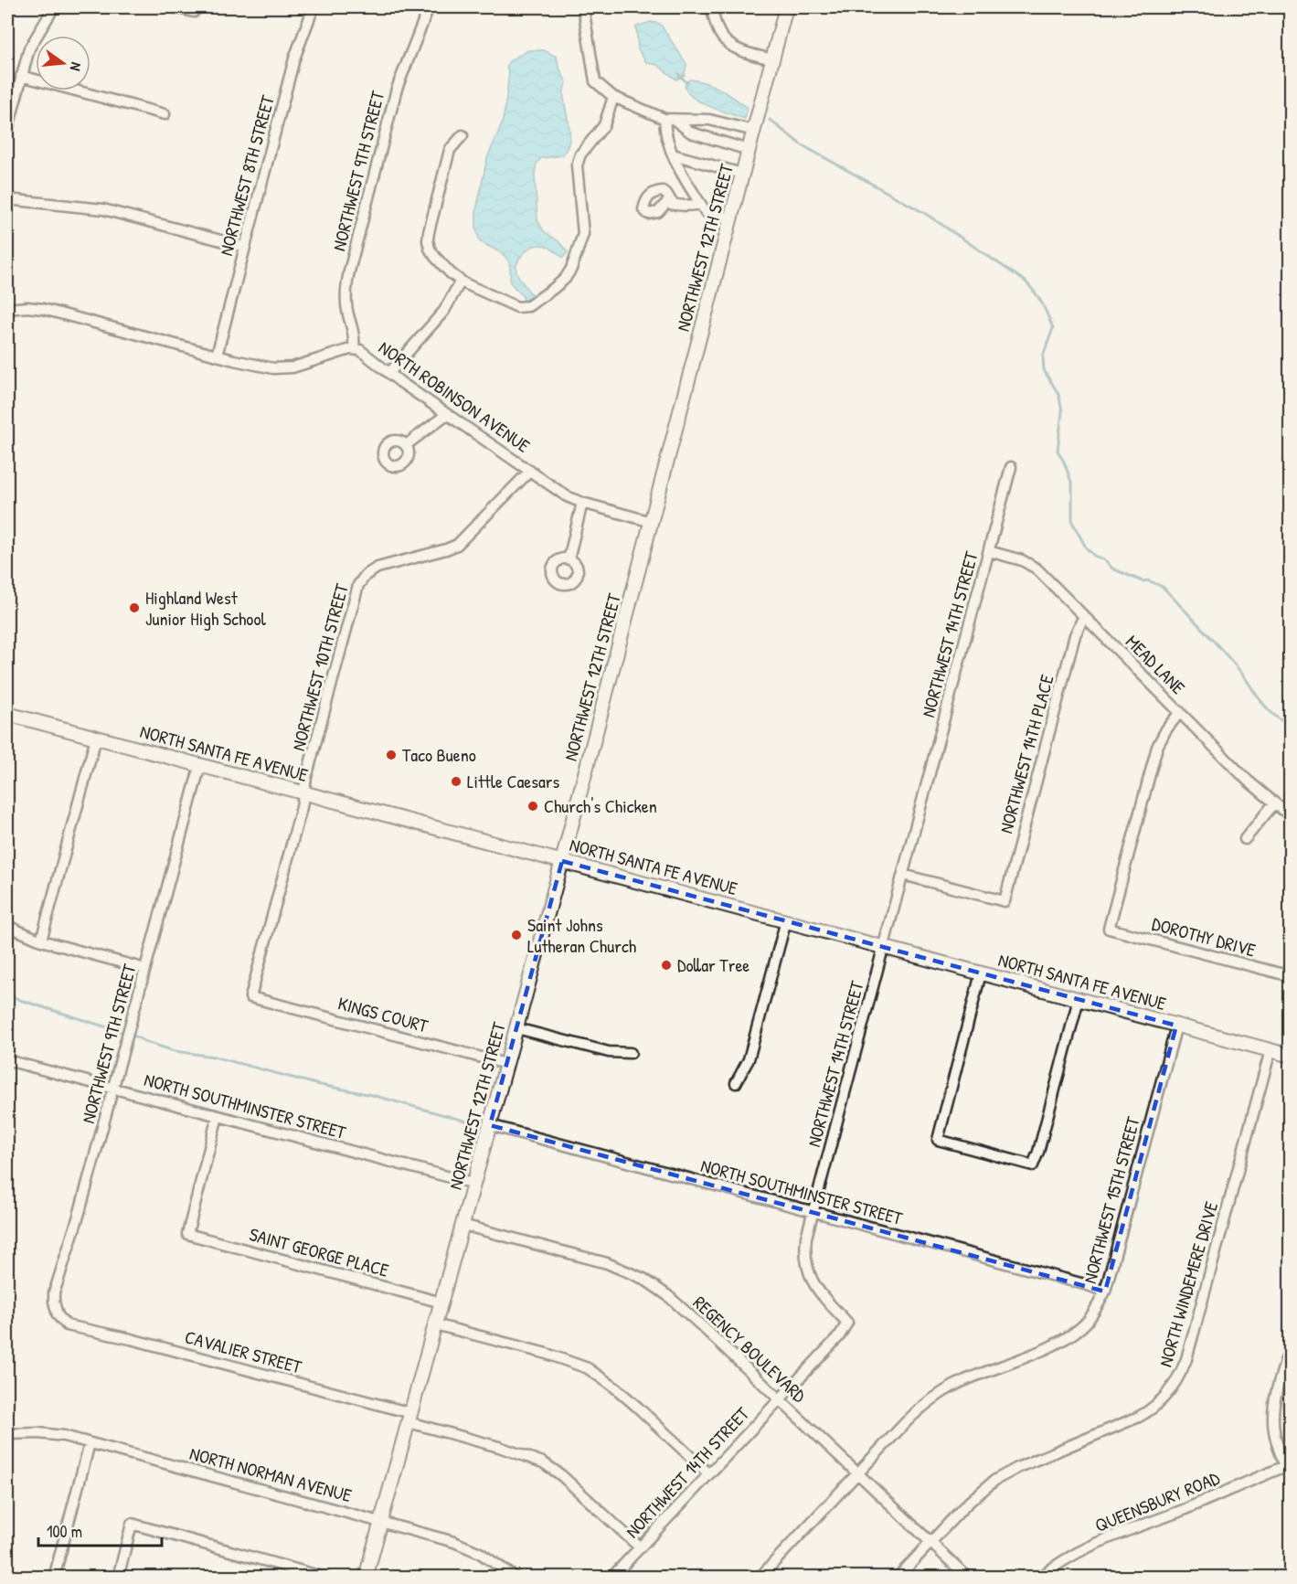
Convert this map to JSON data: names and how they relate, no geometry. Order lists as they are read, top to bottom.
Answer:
{
  "streets": {
    "main road": ["NORTHWEST 12TH STREET", "NORTH SANTA FE AVENUE"],
    "street": [
      "NORTHWEST 9TH STREET",
      "NORTHWEST 8TH STREET",
      "NORTH ROBINSON AVENUE",
      "NORTHWEST 14TH STREET",
      "MEAD LANE",
      "NORTHWEST 10TH STREET",
      "NORTHWEST 14TH PLACE",
      "DOROTHY DRIVE",
      "KINGS COURT",
      "NORTH SOUTHMINSTER STREET",
      "NORTHWEST 15TH STREET",
      "SAINT GEORGE PLACE",
      "NORTH WINDEMERE DRIVE",
      "REGENCY BOULEVARD",
      "CAVALIER STREET",
      "NORTH NORMAN AVENUE",
      "QUEENSBURY ROAD"
    ]
  },
  "crossings": [
    ["NORTHWEST 9TH STREET", "NORTH ROBINSON AVENUE"],
    ["NORTHWEST 9TH STREET", "NORTH SANTA FE AVENUE"],
    ["NORTHWEST 9TH STREET", "NORTH SOUTHMINSTER STREET"],
    ["NORTHWEST 9TH STREET", "CAVALIER STREET"],
    ["NORTHWEST 8TH STREET", "NORTH ROBINSON AVENUE"],
    ["NORTHWEST 12TH STREET", "NORTH ROBINSON AVENUE"],
    ["NORTHWEST 12TH STREET", "NORTH SANTA FE AVENUE"],
    ["NORTHWEST 12TH STREET", "KINGS COURT"],
    ["NORTHWEST 12TH STREET", "NORTH SOUTHMINSTER STREET"],
    ["NORTHWEST 12TH STREET", "SAINT GEORGE PLACE"],
    ["NORTHWEST 12TH STREET", "REGENCY BOULEVARD"],
    ["NORTHWEST 12TH STREET", "CAVALIER STREET"],
    ["NORTHWEST 12TH STREET", "NORTH NORMAN AVENUE"],
    ["NORTH ROBINSON AVENUE", "NORTHWEST 10TH STREET"],
    ["NORTHWEST 14TH STREET", "MEAD LANE"],
    ["NORTHWEST 14TH STREET", "NORTH SANTA FE AVENUE"],
    ["NORTHWEST 14TH STREET", "NORTHWEST 14TH PLACE"],
    ["NORTHWEST 14TH STREET", "NORTH SOUTHMINSTER STREET"],
    ["NORTHWEST 14TH STREET", "REGENCY BOULEVARD"],
    ["NORTHWEST 14TH STREET", "CAVALIER STREET"],
    ["MEAD LANE", "NORTHWEST 14TH PLACE"],
    ["MEAD LANE", "DOROTHY DRIVE"],
    ["NORTHWEST 10TH STREET", "NORTH SANTA FE AVENUE"],
    ["NORTHWEST 10TH STREET", "KINGS COURT"],
    ["NORTH SANTA FE AVENUE", "NORTHWEST 15TH STREET"],
    ["NORTH SANTA FE AVENUE", "NORTH WINDEMERE DRIVE"],
    ["NORTH SOUTHMINSTER STREET", "NORTHWEST 15TH STREET"],
    ["NORTH SOUTHMINSTER STREET", "SAINT GEORGE PLACE"],
    ["NORTHWEST 15TH STREET", "REGENCY BOULEVARD"],
    ["NORTH WINDEMERE DRIVE", "REGENCY BOULEVARD"]
  ],
  "places": [
    "Highland West Junior High School",
    "Taco Bueno",
    "Little Caesars",
    "Church's Chicken",
    "Saint Johns Lutheran Church",
    "Dollar Tree"
  ],
  "scale_bar": "100 m",
  "north": "right"
}
